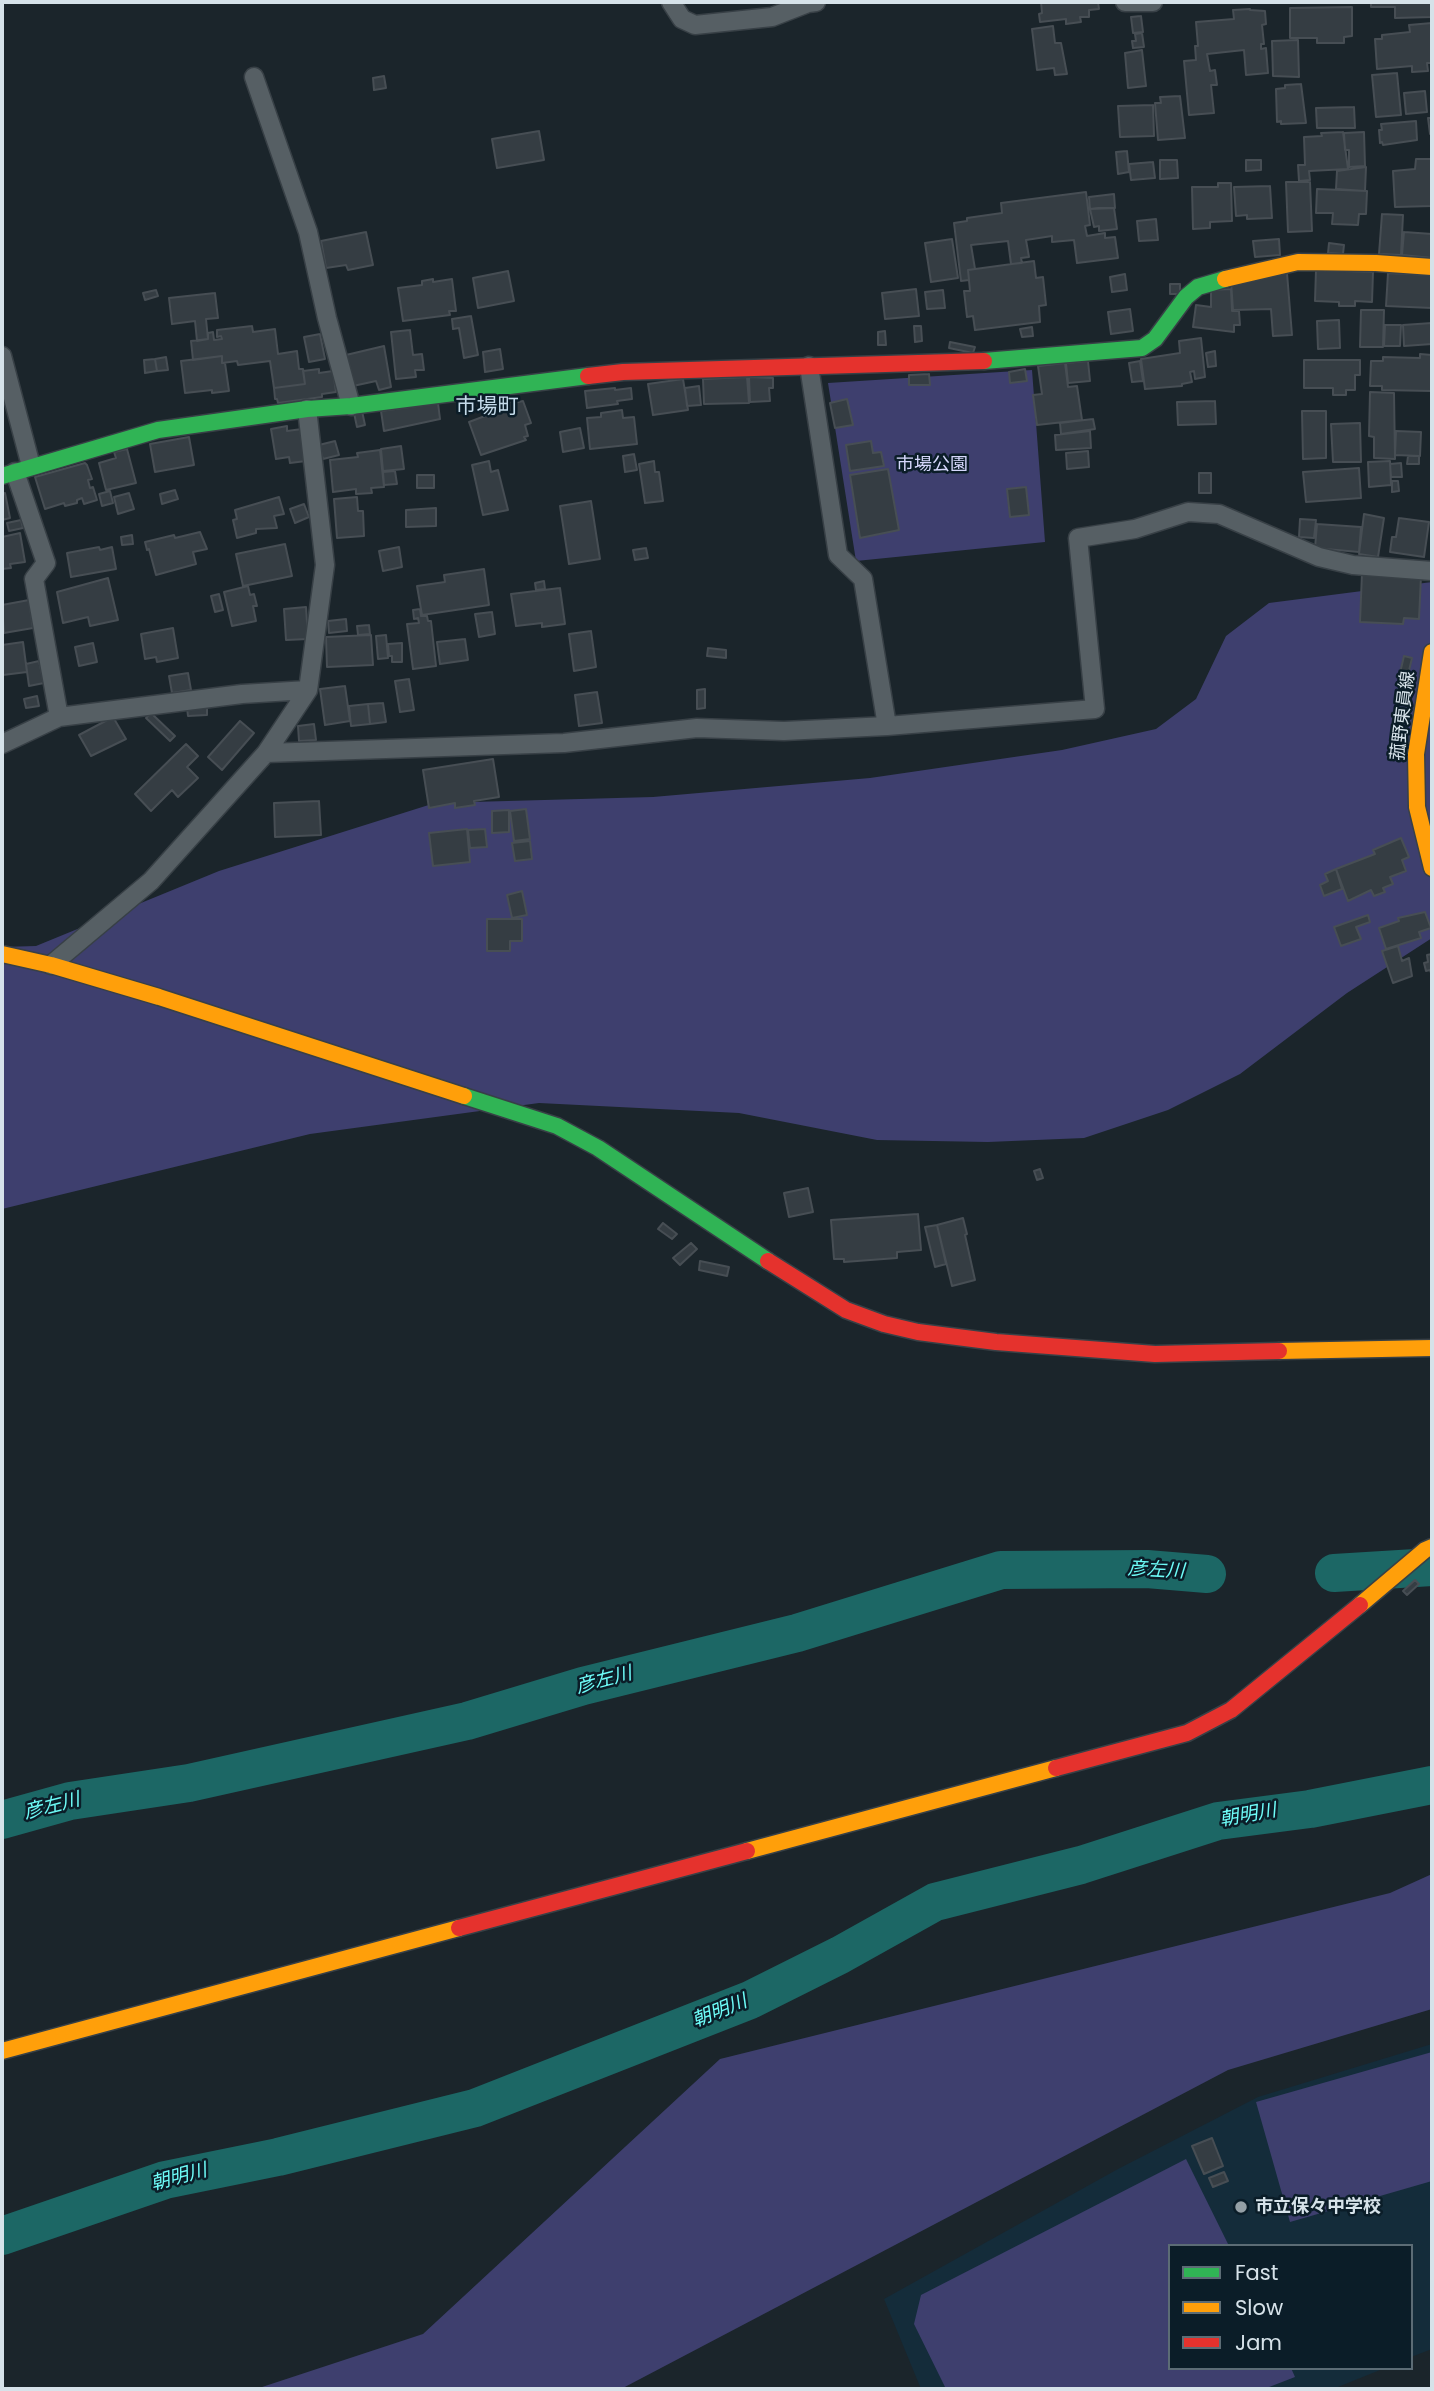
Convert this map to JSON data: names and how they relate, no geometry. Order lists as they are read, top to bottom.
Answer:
{
  "streets": {
    "street": ["菰野東員線"]
  },
  "districts": ["市場町"],
  "water": ["彦左川", "朝明川"],
  "parks": ["市場公園"],
  "places": ["市立保々中学校"],
  "legend": ["Fast", "Slow", "Jam"]
}
